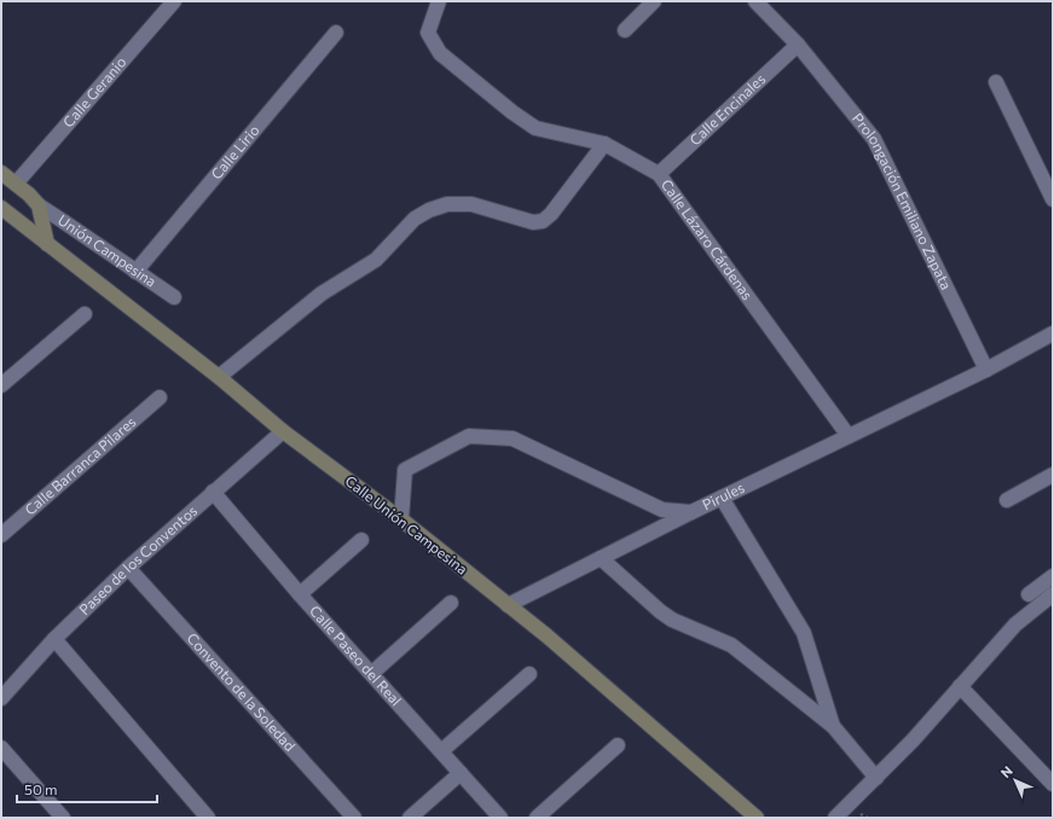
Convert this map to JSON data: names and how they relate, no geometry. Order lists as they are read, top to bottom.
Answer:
{
  "streets": {
    "street": [
      "Calle Geranio",
      "Calle Encinales",
      "Calle Lirio",
      "Prolongación Emiliano Zapata",
      "Calle Lázaro Cárdenas",
      "Unión Campesina",
      "Calle Barranca Pilares",
      "Pirules",
      "Calle Unión Campesina",
      "Paseo de los Conventos",
      "Calle Paseo del Real",
      "Convento de la Soledad"
    ]
  },
  "crossings": [
    ["Calle Encinales", "Prolongación Emiliano Zapata"],
    ["Calle Encinales", "Calle Lázaro Cárdenas"],
    ["Calle Lirio", "Unión Campesina"],
    ["Prolongación Emiliano Zapata", "Pirules"],
    ["Calle Lázaro Cárdenas", "Pirules"],
    ["Pirules", "Calle Unión Campesina"],
    ["Calle Unión Campesina", "Paseo de los Conventos"],
    ["Paseo de los Conventos", "Calle Paseo del Real"],
    ["Paseo de los Conventos", "Convento de la Soledad"]
  ],
  "scale_bar": "50 m",
  "north": "top left"
}
